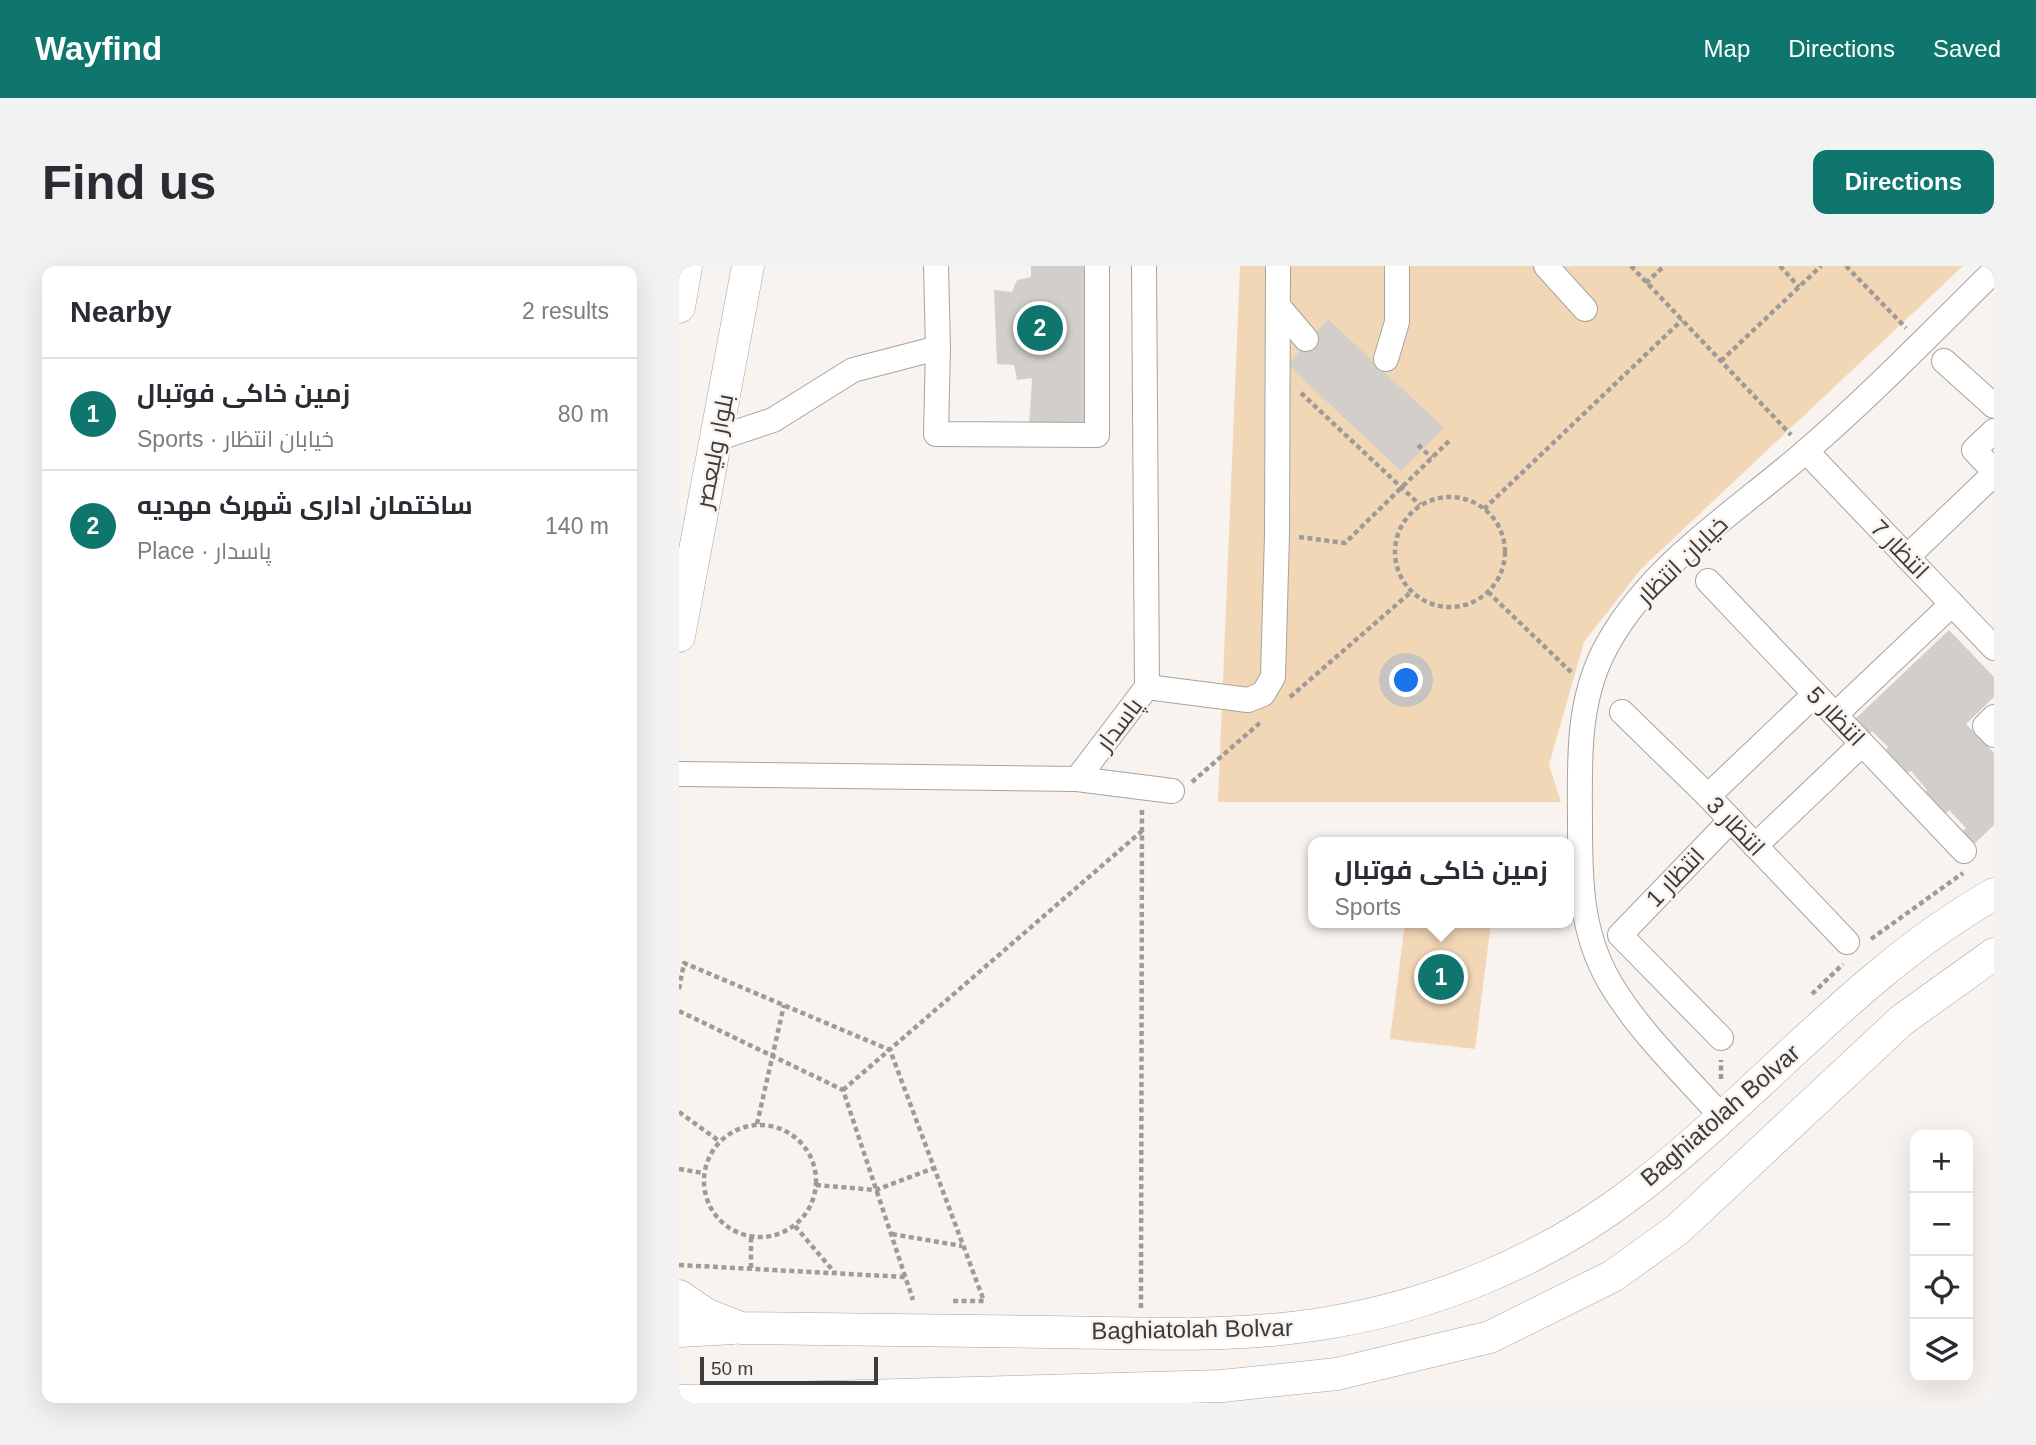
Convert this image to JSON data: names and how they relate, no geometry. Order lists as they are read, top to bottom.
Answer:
{
  "streets": {
    "main road": ["بلوار ولیعصر", "Baghiatolah Bolvar"],
    "street": [
      "انتظار 7",
      "خیابان انتظار",
      "انتظار 5",
      "پاسدار",
      "انتظار 3",
      "انتظار 1"
    ]
  },
  "crossings": [
    ["انتظار 7", "خیابان انتظار"],
    ["خیابان انتظار", "Baghiatolah Bolvar"],
    ["انتظار 3", "انتظار 1"]
  ],
  "scale_bar": "50 m",
  "page": {
    "header": "Wayfind",
    "nav": ["Map", "Directions", "Saved"],
    "buttons": "Directions",
    "title": "Find us",
    "heading": ["Nearby", "2 results"],
    "pins": ["2", "1"],
    "list": [
      {
        "mark": "1",
        "name": "زمین خاکی فوتبال",
        "note": "Sports · خیابان انتظار",
        "value": "80 m"
      },
      {
        "mark": "2",
        "name": "ساختمان اداری شهرک مهدیه",
        "note": "Place · پاسدار",
        "value": "140 m"
      }
    ],
    "popup": ["زمین خاکی فوتبال", "Sports"],
    "map_buttons": ["+", "−"],
    "scale": "50 m"
  }
}
